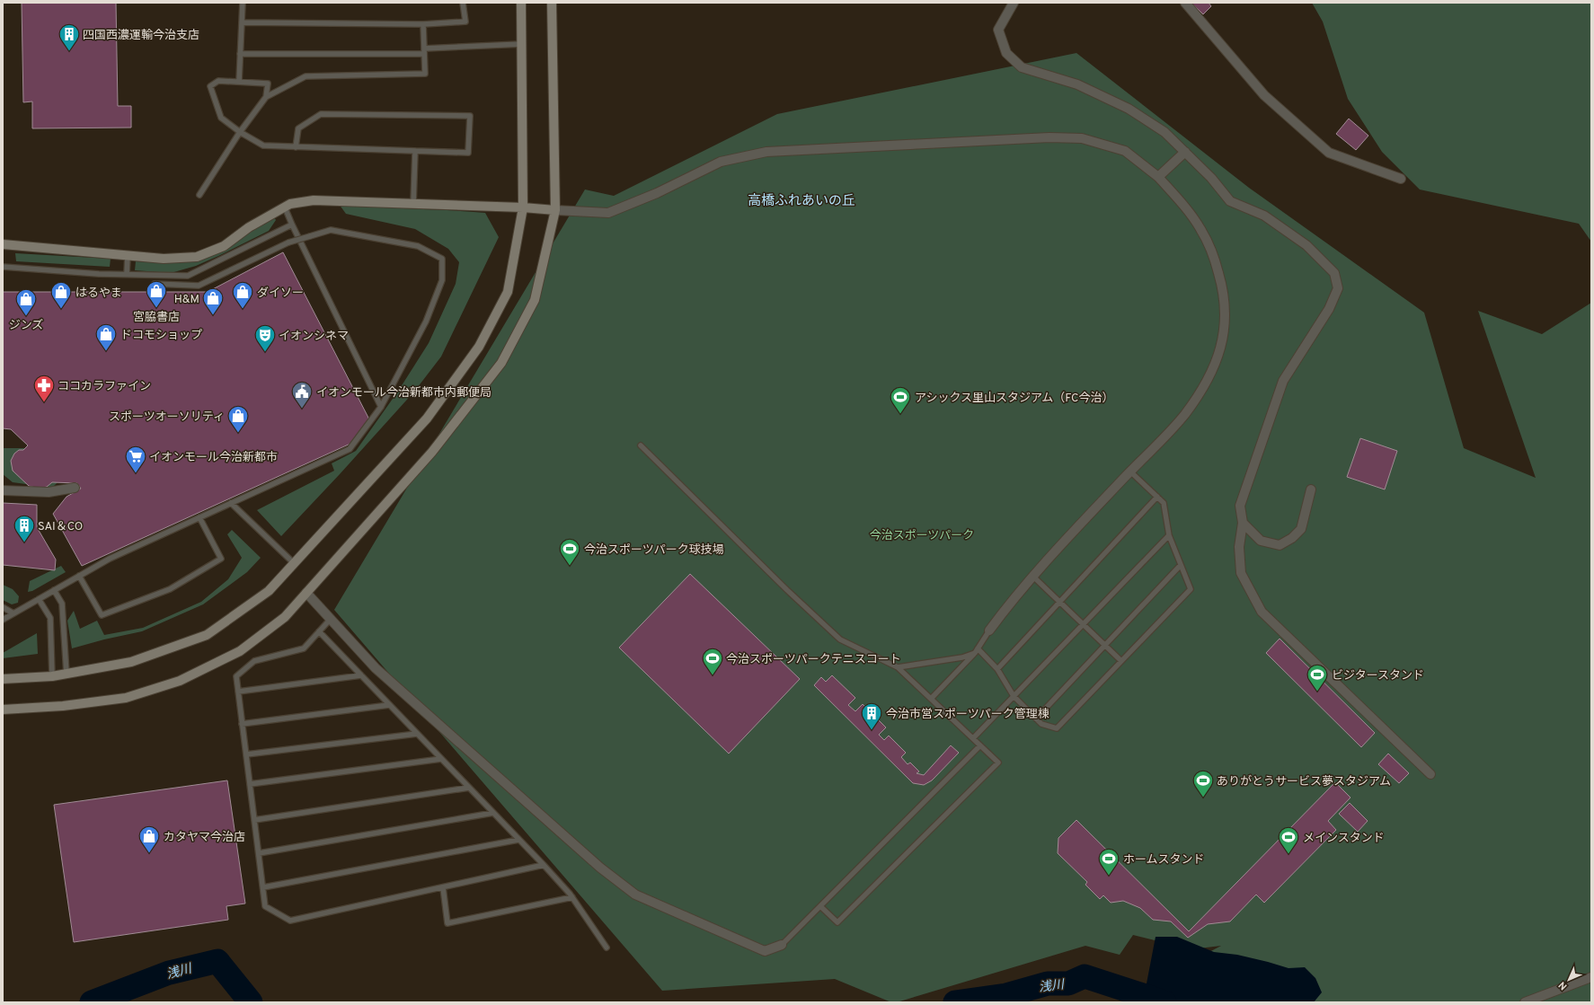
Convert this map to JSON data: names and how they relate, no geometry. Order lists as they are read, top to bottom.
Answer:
{
  "districts": ["高橋ふれあいの丘"],
  "water": ["浅川"],
  "parks": ["今治スポーツパーク"],
  "places": {
    "building": ["四国西濃運輸今治支店", "SAI＆CO", "今治市営スポーツパーク管理棟"],
    "shop": [
      "宮脇書店",
      "はるやま",
      "ダイソー",
      "H&M",
      "ジンズ",
      "ドコモショップ",
      "スポーツオーソリティ",
      "カタヤマ今治店"
    ],
    "theatre": ["イオンシネマ"],
    "pharmacy": ["ココカラファイン"],
    "public building": ["イオンモール今治新都市内郵便局"],
    "sports": [
      "アシックス里山スタジアム（FC今治）",
      "今治スポーツパーク球技場",
      "今治スポーツパークテニスコート",
      "ビジタースタンド",
      "ありがとうサービス夢スタジアム",
      "メインスタンド",
      "ホームスタンド"
    ],
    "supermarket": ["イオンモール今治新都市"]
  },
  "north": "bottom left"
}
